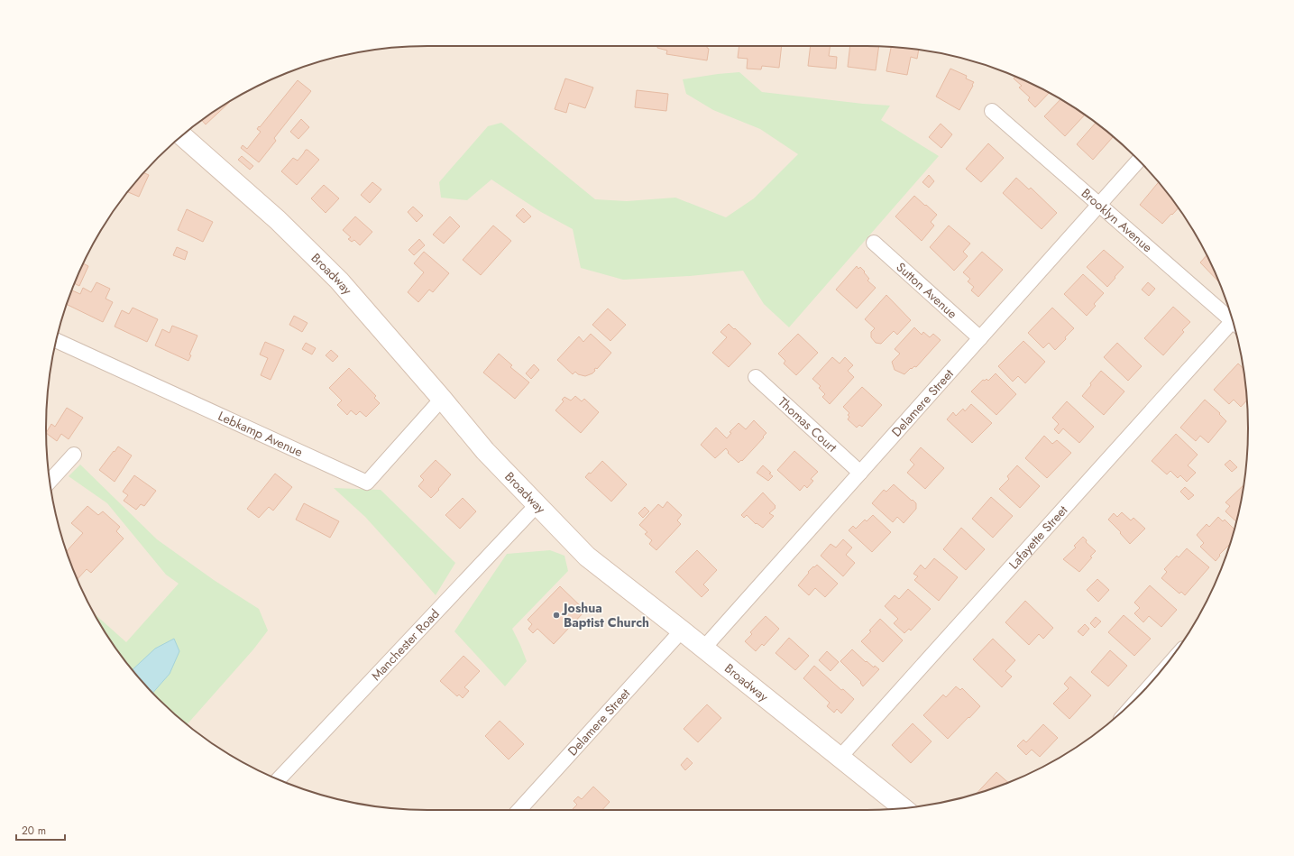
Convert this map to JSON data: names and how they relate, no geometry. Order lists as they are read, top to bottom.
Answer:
{
  "streets": {
    "main road": ["Broadway"],
    "street": [
      "Brooklyn Avenue",
      "Sutton Avenue",
      "Delamere Street",
      "Thomas Court",
      "Lebkamp Avenue",
      "Lafayette Street",
      "Manchester Road"
    ]
  },
  "crossings": [
    ["Brooklyn Avenue", "Delamere Street"],
    ["Broadway", "Delamere Street"],
    ["Broadway", "Lebkamp Avenue"],
    ["Broadway", "Lafayette Street"],
    ["Broadway", "Manchester Road"],
    ["Sutton Avenue", "Delamere Street"],
    ["Delamere Street", "Thomas Court"]
  ],
  "places": ["Joshua Baptist Church"],
  "scale_bar": "20 m"
}
